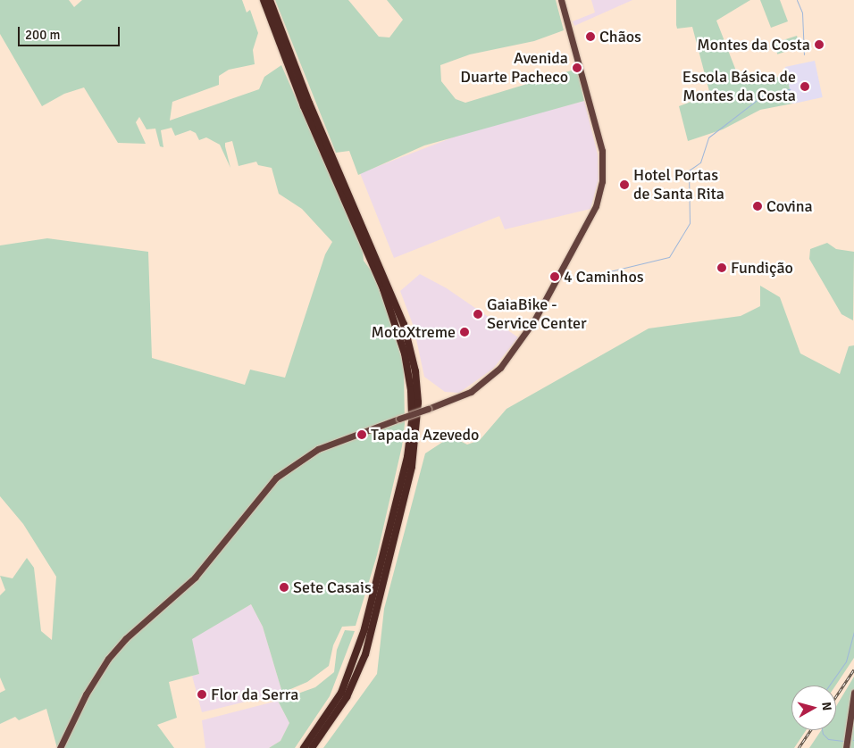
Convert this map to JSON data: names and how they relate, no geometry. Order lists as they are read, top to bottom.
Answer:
{
  "places": [
    "Chãos",
    "Montes da Costa",
    "Avenida Duarte Pacheco",
    "Escola Básica de Montes da Costa",
    "Hotel Portas de Santa Rita",
    "Covina",
    "Fundição",
    "4 Caminhos",
    "GaiaBike - Service Center",
    "MotoXtreme",
    "Tapada Azevedo",
    "Sete Casais",
    "Flor da Serra"
  ],
  "scale_bar": "200 m",
  "north": "right"
}
